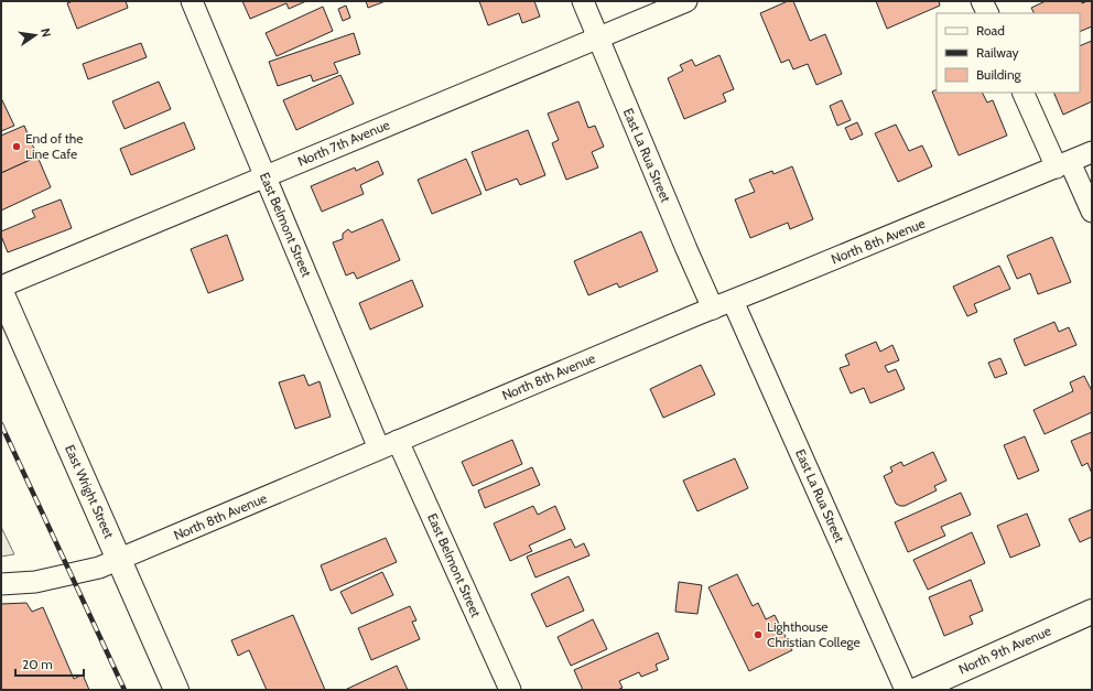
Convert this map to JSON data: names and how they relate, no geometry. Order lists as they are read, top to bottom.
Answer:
{
  "streets": {
    "street": [
      "North 7th Avenue",
      "East La Rua Street",
      "East Belmont Street",
      "North 8th Avenue",
      "East Wright Street",
      "North 9th Avenue"
    ]
  },
  "crossings": [
    ["North 7th Avenue", "East La Rua Street"],
    ["North 7th Avenue", "East Belmont Street"],
    ["East La Rua Street", "North 8th Avenue"],
    ["East Belmont Street", "North 8th Avenue"],
    ["North 8th Avenue", "East Wright Street"]
  ],
  "places": ["End of the Line Cafe", "Lighthouse Christian College"],
  "legend": ["Road", "Railway", "Building"],
  "scale_bar": "20 m",
  "north": "right"
}
